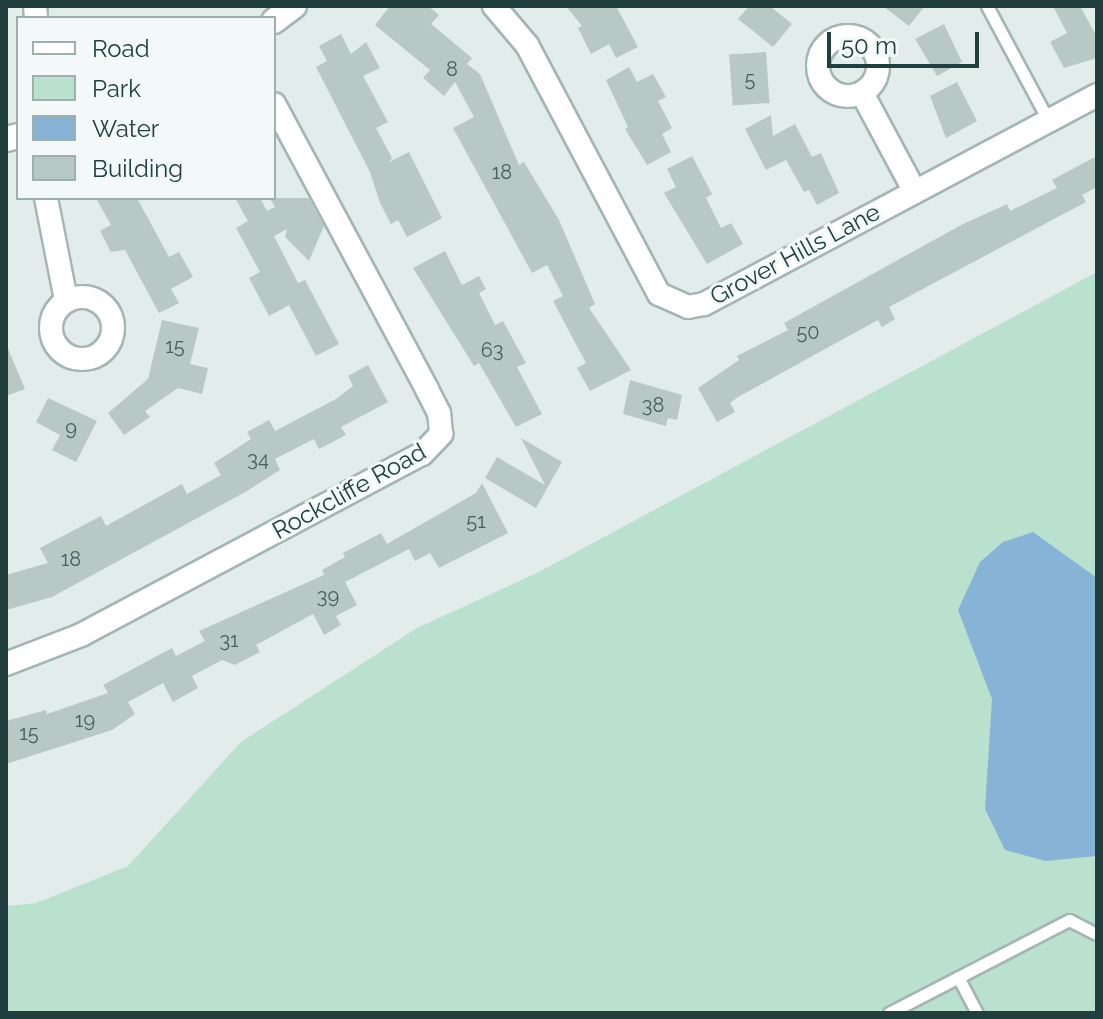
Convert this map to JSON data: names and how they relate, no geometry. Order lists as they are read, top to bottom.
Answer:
{
  "streets": {
    "street": ["Grover Hills Lane", "Rockcliffe Road"]
  },
  "house_numbers": [
    "8",
    "5",
    "18",
    "50",
    "15",
    "63",
    "38",
    "9",
    "34",
    "51",
    "18",
    "39",
    "31",
    "19",
    "15"
  ],
  "legend": [
    "Road",
    "Park",
    "Water",
    "Building"
  ],
  "scale_bar": "50 m"
}
